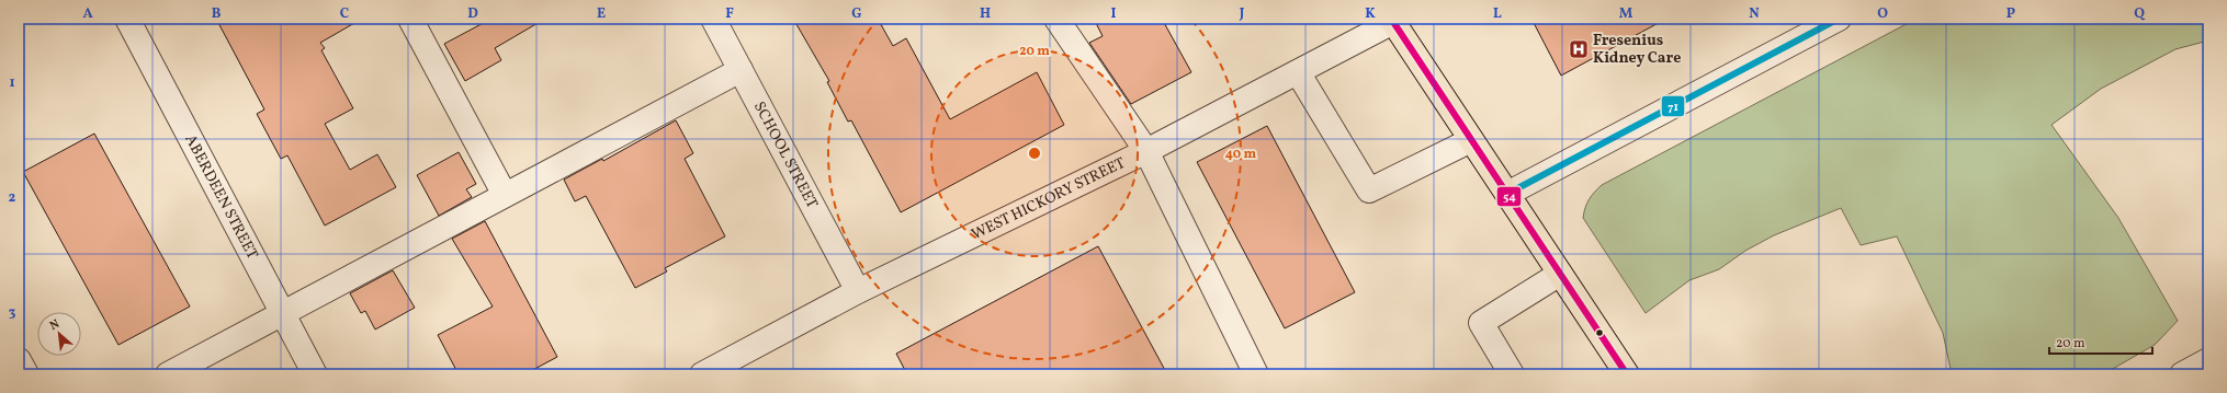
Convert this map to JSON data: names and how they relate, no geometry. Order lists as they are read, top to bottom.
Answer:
{
  "streets": {
    "street": ["SCHOOL STREET", "ABERDEEN STREET", "WEST HICKORY STREET"]
  },
  "crossings": [
    ["SCHOOL STREET", "WEST HICKORY STREET"]
  ],
  "places": {
    "hospital": ["Fresenius Kidney Care"]
  },
  "lines": ["transit line 54", "transit line 71"],
  "scale_bar": "20 m",
  "north": "top left",
  "grid": {
    "columns": [
      "A",
      "B",
      "C",
      "D",
      "E",
      "F",
      "G",
      "H",
      "I",
      "J",
      "K",
      "L",
      "M",
      "N",
      "O",
      "P",
      "Q"
    ],
    "rows": ["1", "2", "3"]
  },
  "rings": ["20 m", "40 m"]
}
